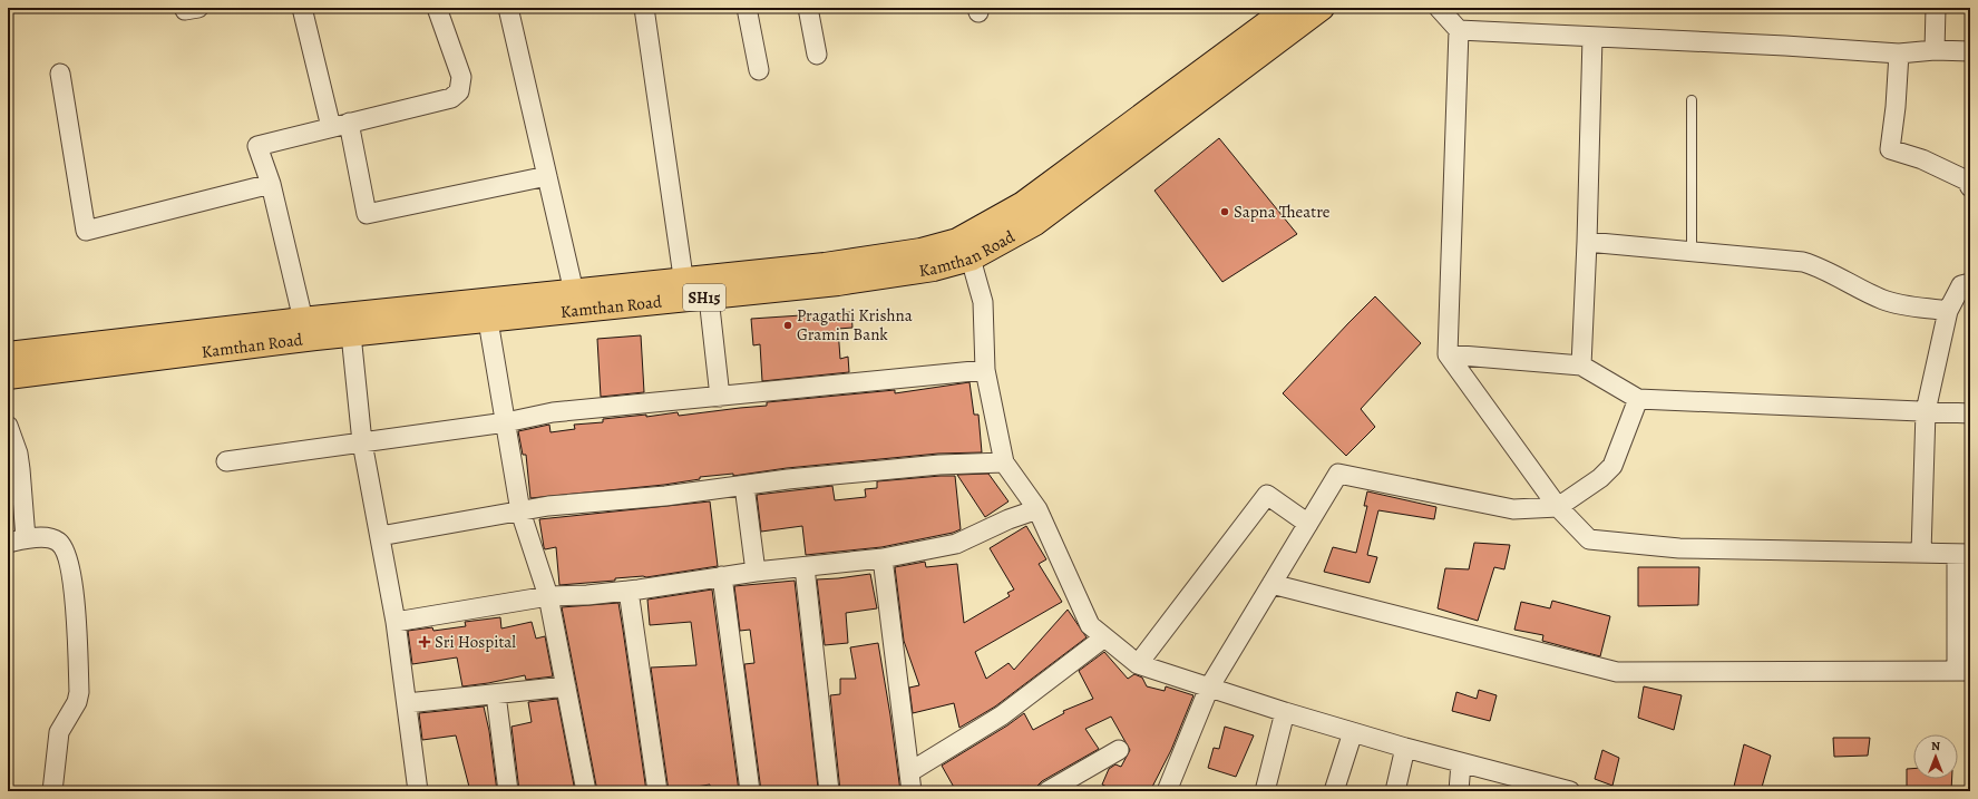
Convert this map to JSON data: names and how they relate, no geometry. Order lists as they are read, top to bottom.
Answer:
{
  "streets": {
    "main road": ["Kamthan Road", "SH15"]
  },
  "places": {
    "other": ["Sapna Theatre", "Pragathi Krishna Gramin Bank"],
    "health": ["Sri Hospital"]
  },
  "north": "top"
}
